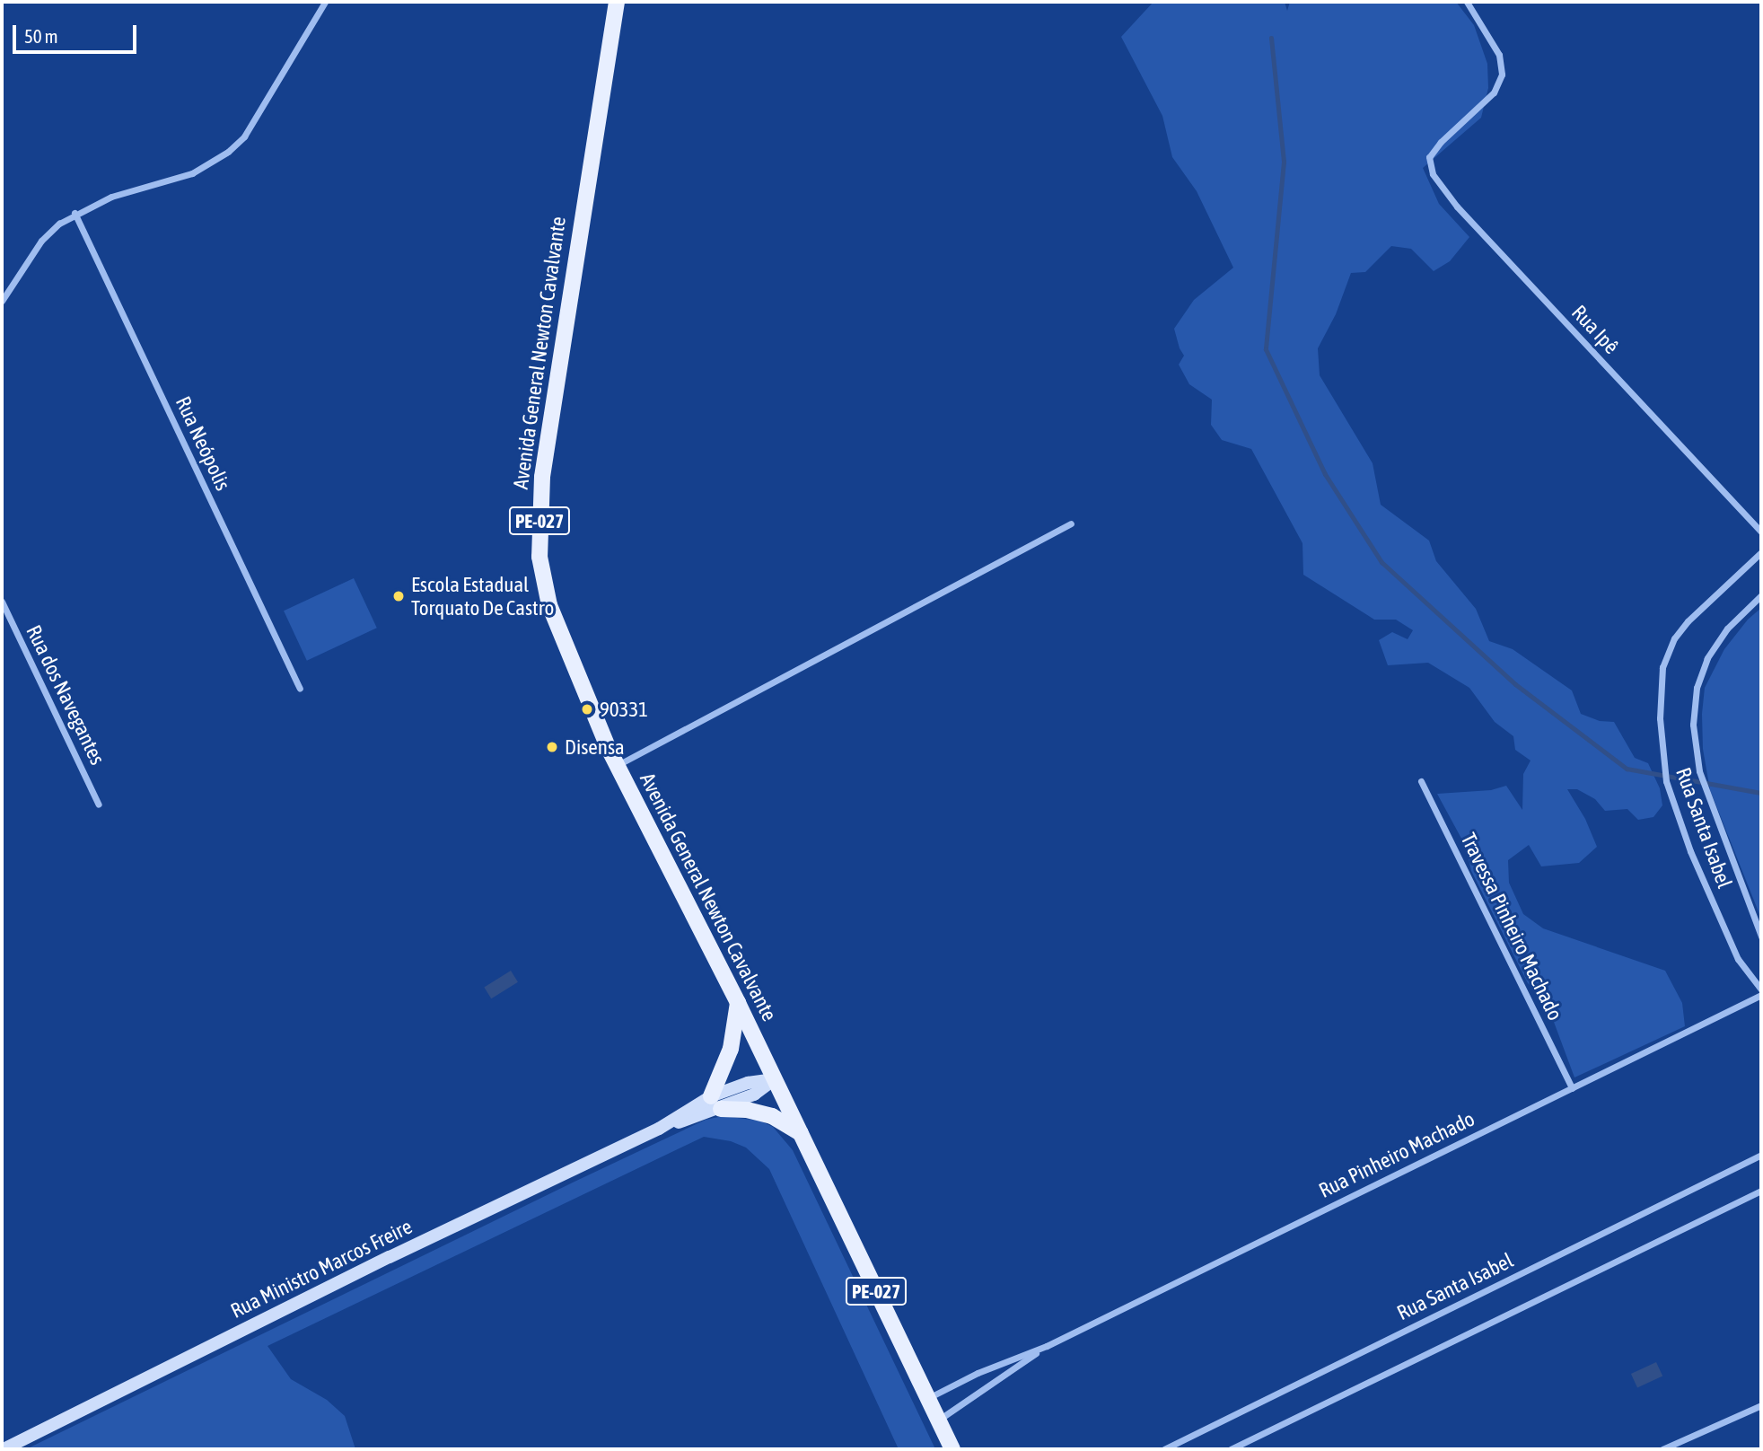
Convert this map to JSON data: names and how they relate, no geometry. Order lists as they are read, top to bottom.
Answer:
{
  "streets": {
    "main road": ["Avenida General Newton Cavalvante", "PE-027", "Rua Ministro Marcos Freire"],
    "street": [
      "Rua Ipê",
      "Rua Neópolis",
      "Rua dos Navegantes",
      "Rua Santa Isabel",
      "Travessa Pinheiro Machado",
      "Rua Pinheiro Machado"
    ]
  },
  "crossings": [
    ["Avenida General Newton Cavalvante", "Rua Ministro Marcos Freire"],
    ["Travessa Pinheiro Machado", "Rua Pinheiro Machado"]
  ],
  "places": ["Escola Estadual Torquato De Castro", "90331", "Disensa"],
  "scale_bar": "50 m"
}
